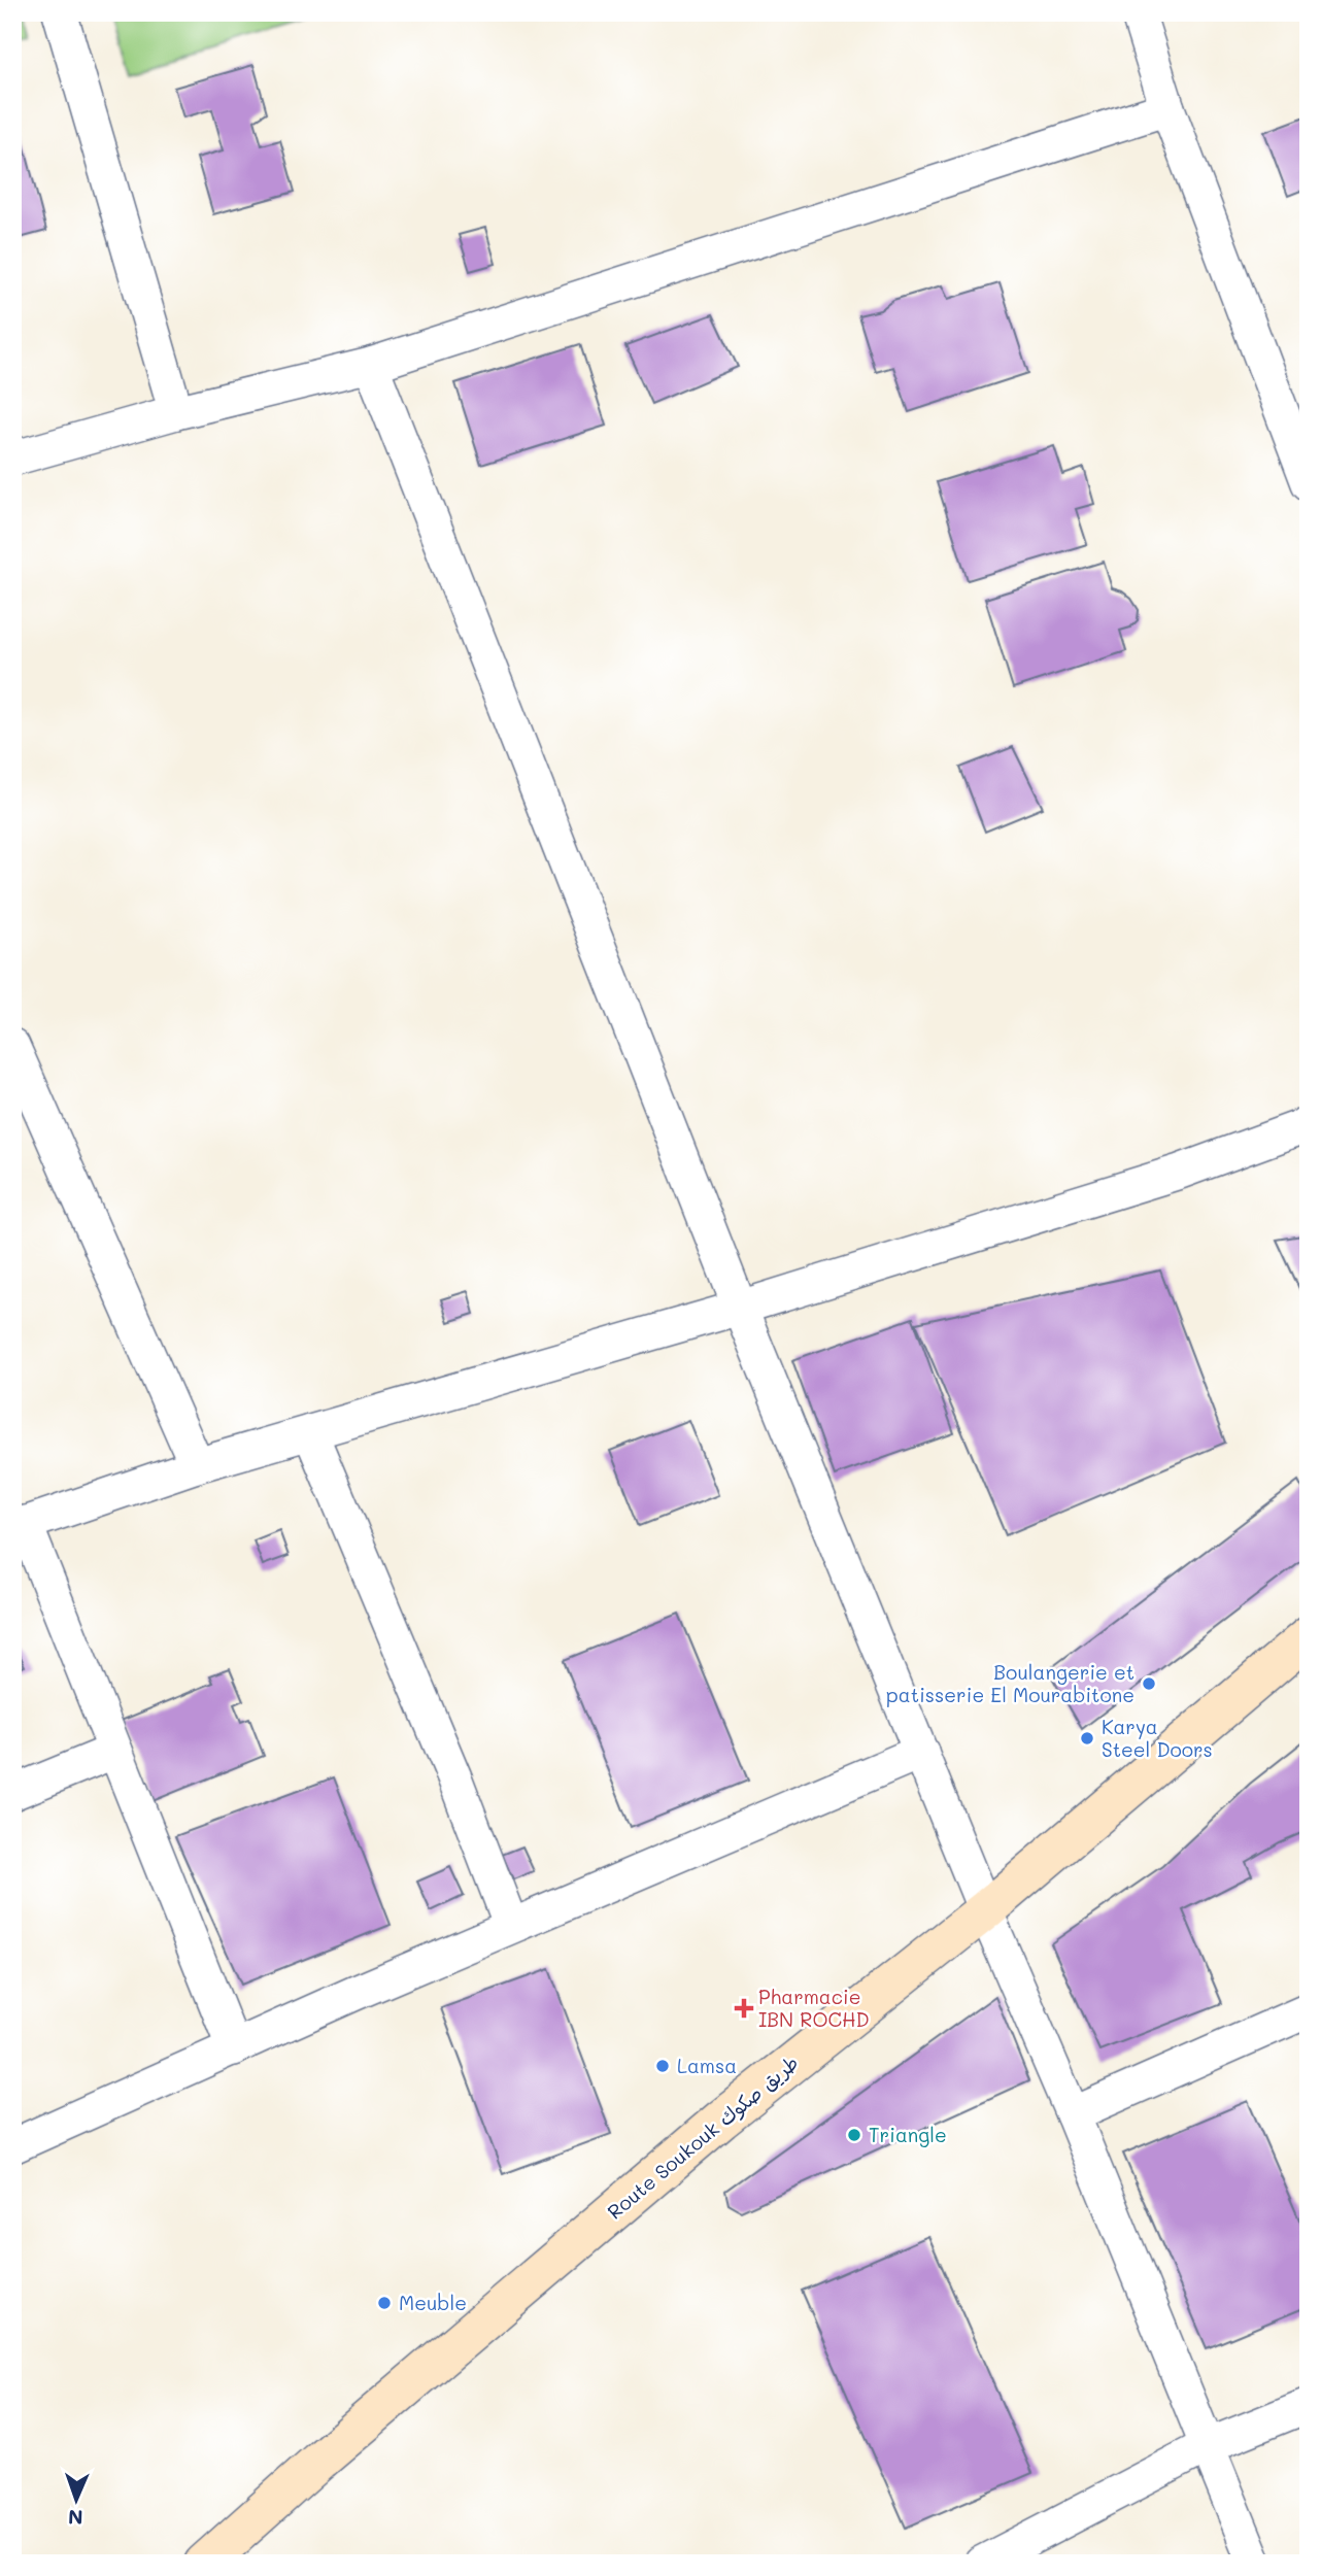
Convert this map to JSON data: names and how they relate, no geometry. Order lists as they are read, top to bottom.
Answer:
{
  "streets": {
    "street": ["Route Soukouk طريق صكوك"]
  },
  "places": {
    "other": [
      "Boulangerie et patisserie El Mourabitone",
      "Karya Steel Doors",
      "Lamsa",
      "Triangle",
      "Meuble"
    ],
    "health": ["Pharmacie IBN ROCHD"]
  },
  "north": "bottom"
}
